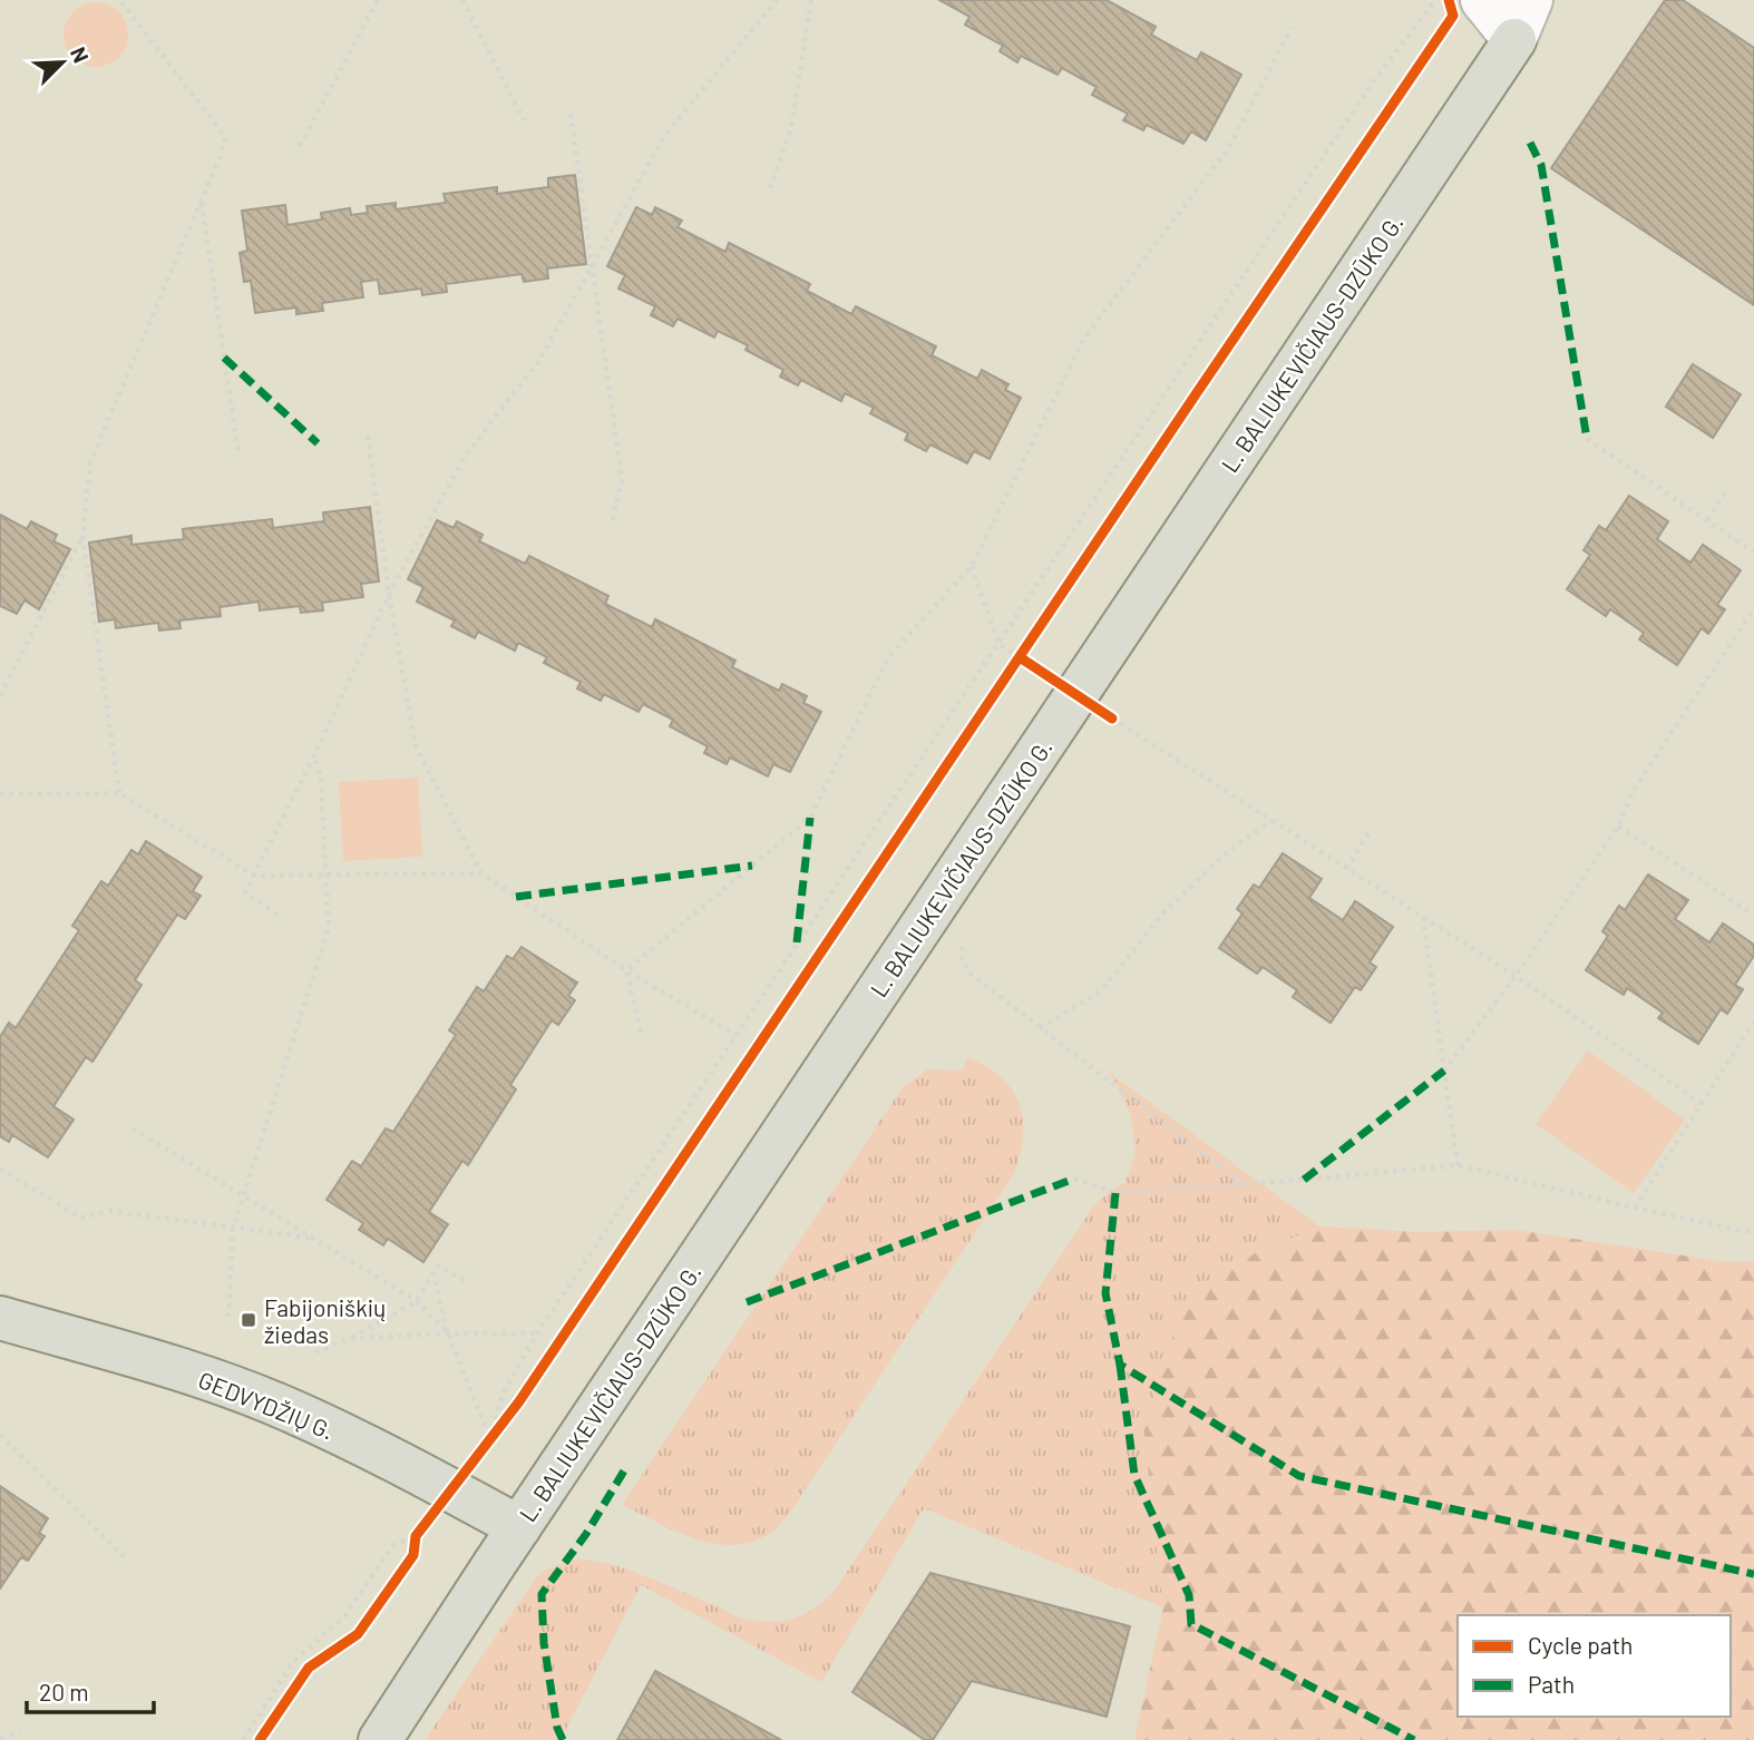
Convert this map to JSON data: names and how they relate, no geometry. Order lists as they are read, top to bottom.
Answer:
{
  "streets": {
    "main road": ["L. BALIUKEVIČIAUS-DZŪKO G.", "GEDVYDŽIŲ G."]
  },
  "crossings": [
    ["L. BALIUKEVIČIAUS-DZŪKO G.", "GEDVYDŽIŲ G."]
  ],
  "places": {
    "transit": ["Fabijoniškių žiedas"]
  },
  "legend": ["Cycle path", "Path"],
  "scale_bar": "20 m",
  "north": "top right"
}
